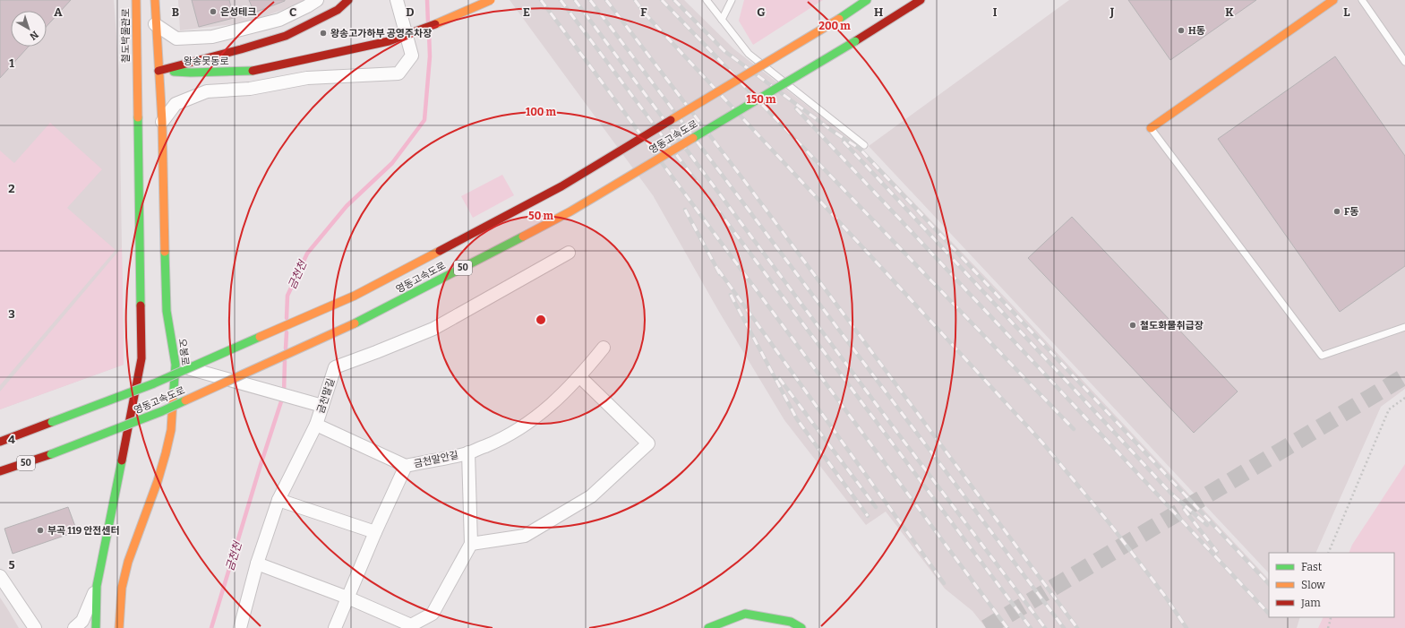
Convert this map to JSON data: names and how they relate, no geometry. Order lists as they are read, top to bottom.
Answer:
{
  "streets": {
    "main road": [
      "철도박물관로",
      "왕송못동로",
      "영동고속도로",
      "50",
      "오봉로"
    ],
    "street": ["금천말길", "금천말안길"]
  },
  "crossings": [
    ["철도박물관로", "왕송못동로"],
    ["왕송못동로", "오봉로"]
  ],
  "water": ["금천천"],
  "places": [
    "은성테크",
    "H동",
    "왕송고가하부 공영주차장",
    "F동",
    "철도화물취급장",
    "부곡 119 안전센터"
  ],
  "legend": ["Fast", "Slow", "Jam"],
  "north": "bottom right",
  "grid": {
    "columns": [
      "A",
      "B",
      "C",
      "D",
      "E",
      "F",
      "G",
      "H",
      "I",
      "J",
      "K",
      "L"
    ],
    "rows": [
      "1",
      "2",
      "3",
      "4",
      "5"
    ]
  },
  "rings": [
    "200 m",
    "150 m",
    "100 m",
    "50 m"
  ]
}
